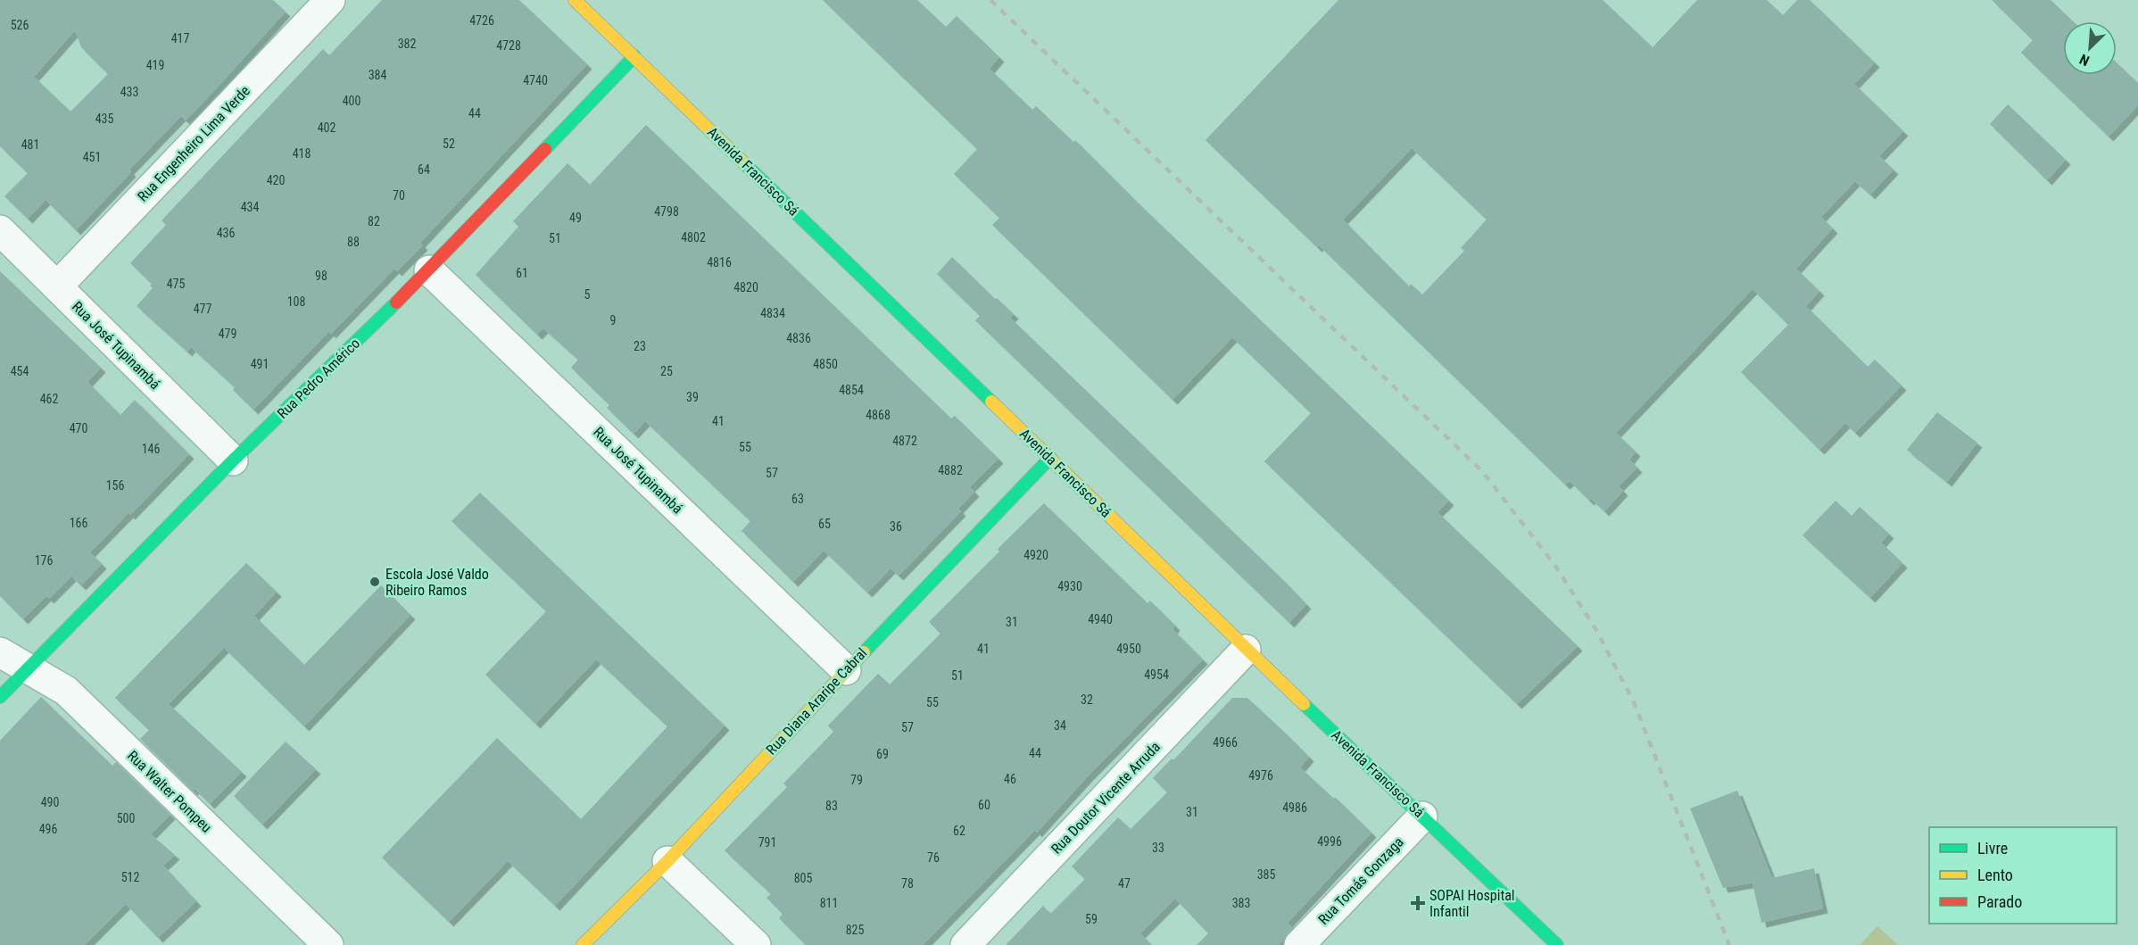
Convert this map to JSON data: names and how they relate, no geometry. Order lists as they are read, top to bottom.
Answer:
{
  "streets": {
    "street": [
      "Rua Engenheiro Lima Verde",
      "Avenida Francisco Sá",
      "Rua José Tupinambá",
      "Rua Pedro Américo",
      "Rua Diana Araripe Cabral",
      "Rua Walter Pompeu",
      "Rua Doutor Vicente Arruda",
      "Rua Tomás Gonzaga"
    ]
  },
  "crossings": [
    ["Rua Engenheiro Lima Verde", "Rua José Tupinambá"],
    ["Avenida Francisco Sá", "Rua Pedro Américo"],
    ["Avenida Francisco Sá", "Rua Diana Araripe Cabral"],
    ["Avenida Francisco Sá", "Rua Doutor Vicente Arruda"],
    ["Avenida Francisco Sá", "Rua Tomás Gonzaga"],
    ["Rua José Tupinambá", "Rua Pedro Américo"],
    ["Rua José Tupinambá", "Rua Diana Araripe Cabral"],
    ["Rua Pedro Américo", "Rua Walter Pompeu"]
  ],
  "places": {
    "other": ["Escola José Valdo Ribeiro Ramos"],
    "health": ["SOPAI Hospital Infantil"]
  },
  "house_numbers": [
    "4726",
    "526",
    "417",
    "382",
    "4728",
    "419",
    "384",
    "4740",
    "433",
    "400",
    "44",
    "435",
    "402",
    "52",
    "481",
    "418",
    "451",
    "64",
    "420",
    "70",
    "434",
    "4798",
    "49",
    "82",
    "436",
    "4802",
    "51",
    "88",
    "4816",
    "61",
    "98",
    "475",
    "4820",
    "5",
    "108",
    "477",
    "4834",
    "9",
    "479",
    "4836",
    "23",
    "491",
    "4850",
    "454",
    "25",
    "4854",
    "39",
    "462",
    "4868",
    "41",
    "470",
    "4872",
    "55",
    "146",
    "4882",
    "57",
    "156",
    "63",
    "166",
    "65",
    "36",
    "4920",
    "176",
    "4930",
    "4940",
    "31",
    "41",
    "4950",
    "4954",
    "51",
    "32",
    "55",
    "34",
    "57",
    "4966",
    "44",
    "69",
    "4976",
    "46",
    "79",
    "490",
    "60",
    "83",
    "4986",
    "31",
    "500",
    "496",
    "62",
    "4996",
    "791",
    "33",
    "76",
    "385",
    "512",
    "805",
    "78",
    "47",
    "811",
    "383",
    "59",
    "825"
  ],
  "legend": ["Livre", "Lento", "Parado"],
  "north": "bottom left"
}
